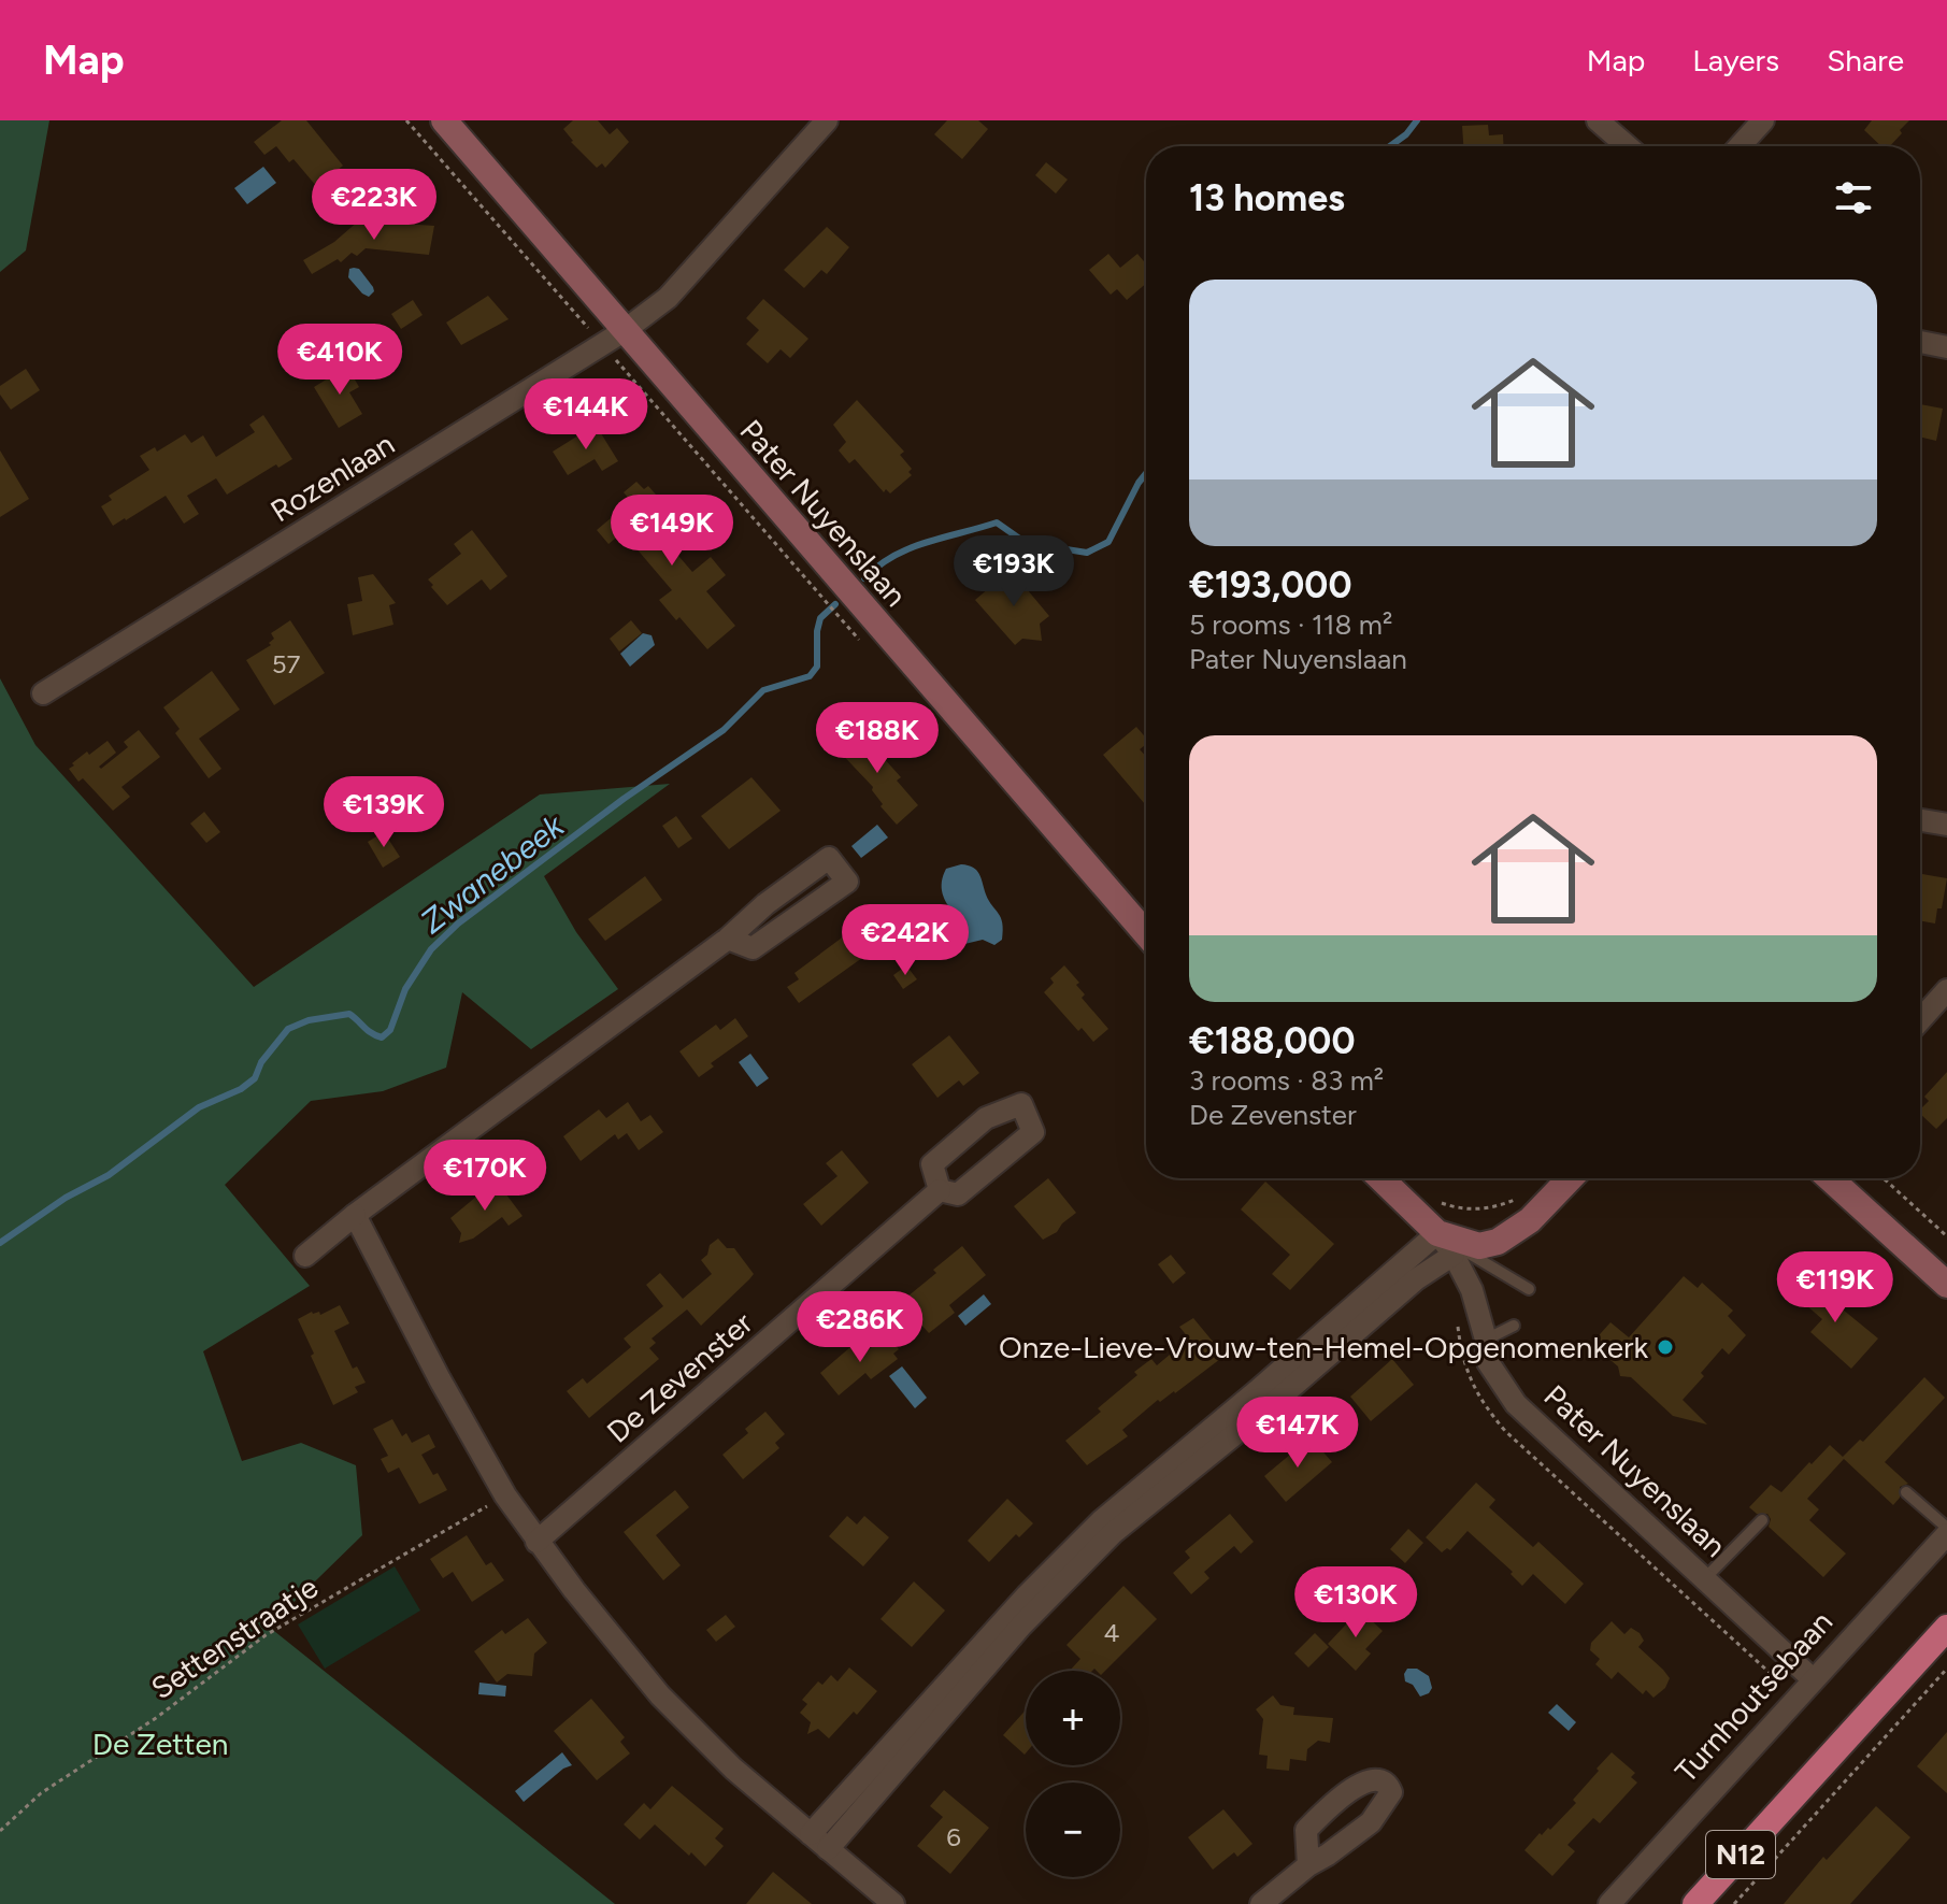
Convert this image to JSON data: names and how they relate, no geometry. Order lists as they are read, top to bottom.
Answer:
{
  "streets": {
    "main road": ["N12"],
    "street": [
      "Rozenlaan",
      "Pater Nuyenslaan",
      "De Zevenster",
      "Turnhoutsebaan"
    ],
    "path": ["Settenstraatje"]
  },
  "crossings": [
    ["Rozenlaan", "Pater Nuyenslaan"],
    ["Pater Nuyenslaan", "Turnhoutsebaan"]
  ],
  "water": ["Zwanebeek"],
  "parks": ["De Zetten"],
  "places": ["Onze-Lieve-Vrouw-ten-Hemel-Opgenomenkerk"],
  "house_numbers": ["57", "4", "6"],
  "page": {
    "header": "Map",
    "nav": ["Map", "Layers", "Share"],
    "heading": "13 homes",
    "price": [
      "€223K",
      "€410K",
      "€144K",
      "€149K",
      "€193K",
      "€188K",
      "€139K",
      "€242K",
      "€170K",
      "€119K",
      "€286K",
      "€147K",
      "€130K"
    ],
    "list": [
      {
        "name": "€193,000",
        "note": "5 rooms · 118 m² · Pater Nuyenslaan"
      },
      {
        "name": "€188,000",
        "note": "3 rooms · 83 m² · De Zevenster"
      }
    ],
    "map_buttons": ["+", "−"]
  }
}
